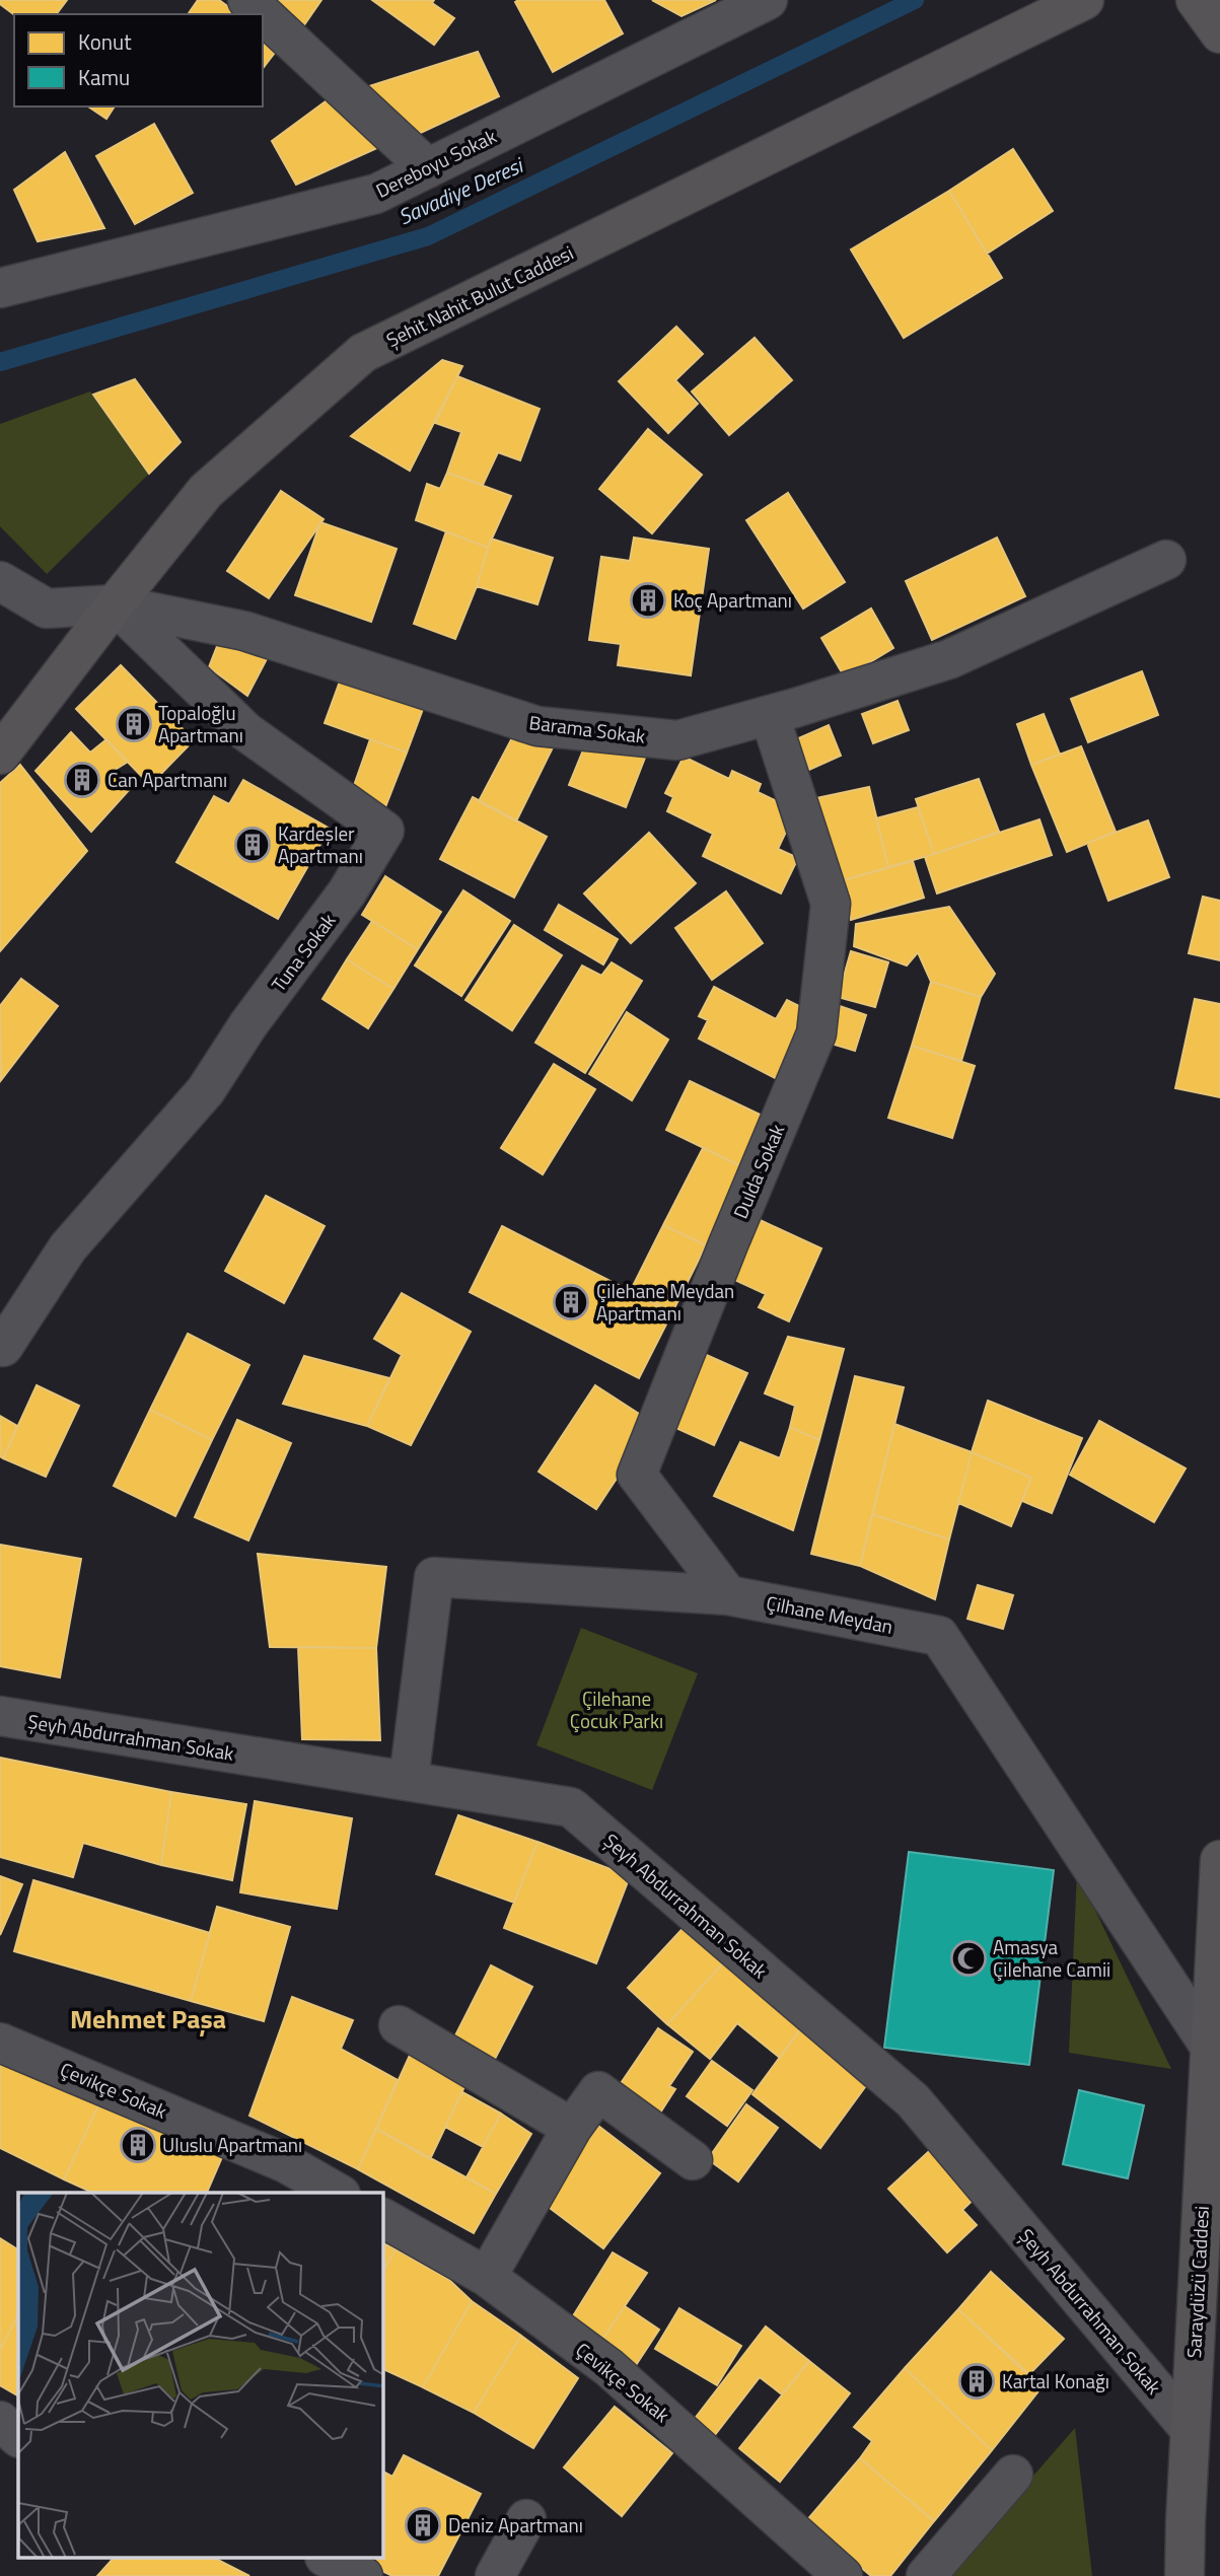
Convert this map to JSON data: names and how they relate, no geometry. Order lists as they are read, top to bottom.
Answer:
{
  "streets": {
    "street": [
      "Dereboyu Sokak",
      "Şehit Nahit Bulut Caddesi",
      "Barama Sokak",
      "Tuna Sokak",
      "Dulda Sokak",
      "Çilhane Meydan",
      "Şeyh Abdurrahman Sokak",
      "Çevikçe Sokak",
      "Saraydüzü Caddesi"
    ]
  },
  "crossings": [
    ["Şehit Nahit Bulut Caddesi", "Barama Sokak"],
    ["Şehit Nahit Bulut Caddesi", "Tuna Sokak"],
    ["Barama Sokak", "Tuna Sokak"],
    ["Barama Sokak", "Dulda Sokak"],
    ["Dulda Sokak", "Çilhane Meydan"],
    ["Çilhane Meydan", "Şeyh Abdurrahman Sokak"],
    ["Çilhane Meydan", "Saraydüzü Caddesi"],
    ["Şeyh Abdurrahman Sokak", "Saraydüzü Caddesi"]
  ],
  "districts": ["Mehmet Paşa"],
  "water": ["Savadiye Deresi"],
  "parks": ["Çilehane Çocuk Parkı"],
  "places": {
    "building": [
      "Koç Apartmanı",
      "Topaloğlu Apartmanı",
      "Can Apartmanı",
      "Kardeşler Apartmanı",
      "Çilehane Meydan Apartmanı",
      "Uluslu Apartmanı",
      "Kartal Konağı",
      "Deniz Apartmanı"
    ],
    "mosque": ["Amasya Çilehane Camii"]
  },
  "legend": ["Konut", "Kamu"]
}
